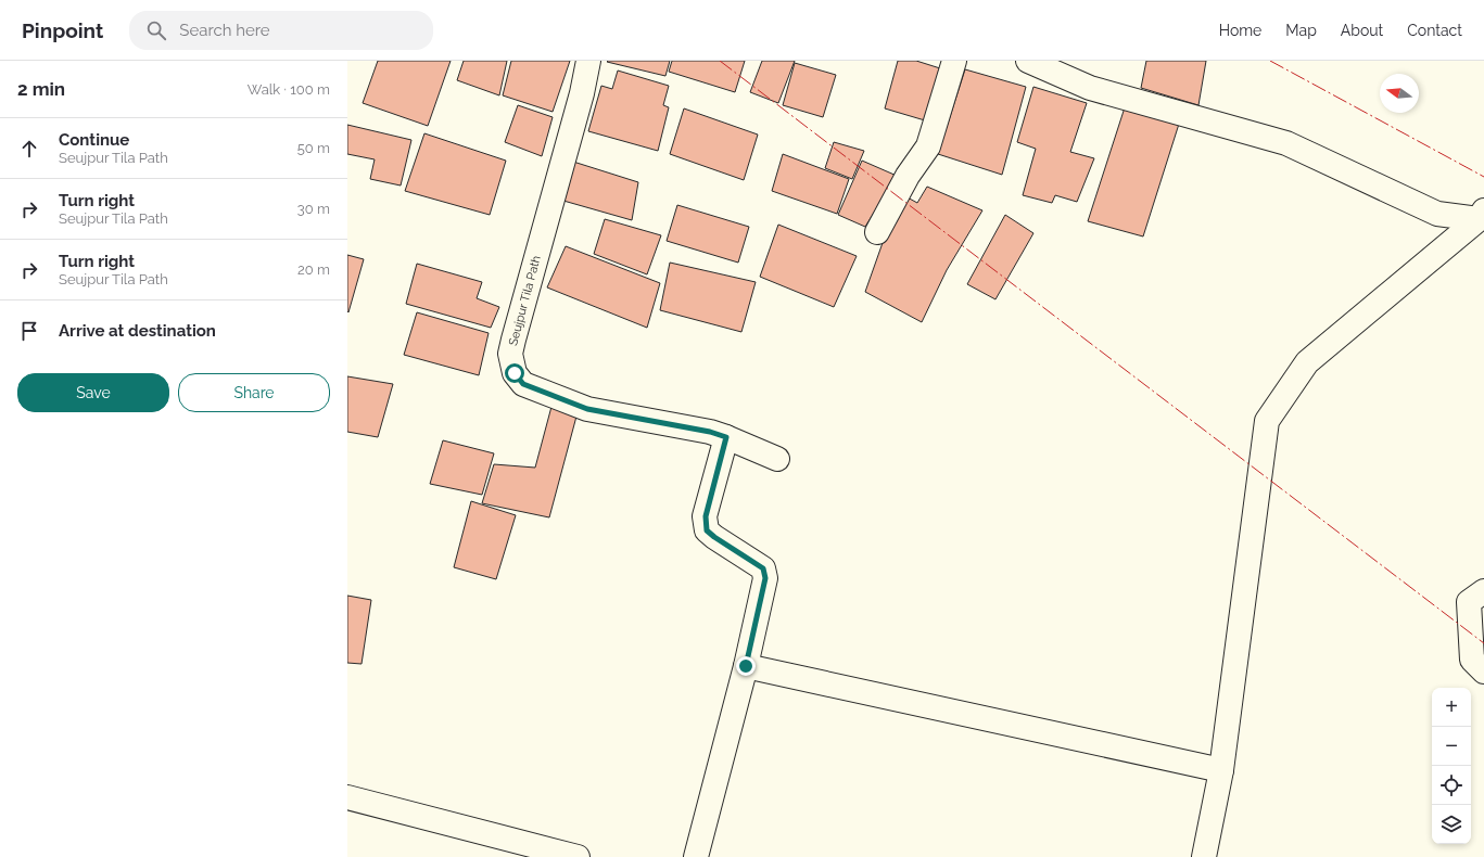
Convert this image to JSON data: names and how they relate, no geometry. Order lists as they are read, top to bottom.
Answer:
{
  "streets": {
    "street": ["Seujpur Tila Path"]
  },
  "north": "left",
  "page": {
    "header": "Pinpoint",
    "search": "Search here",
    "nav": [
      "Home",
      "Map",
      "About",
      "Contact"
    ],
    "heading": ["2 min", "Walk · 100 m"],
    "list": [
      ["Continue", "Seujpur Tila Path", "50 m"],
      ["Turn right", "Seujpur Tila Path", "30 m"],
      ["Turn right", "Seujpur Tila Path", "20 m"],
      "Arrive at destination"
    ],
    "buttons": ["Save", "Share"],
    "map_buttons": ["+", "−"]
  }
}
